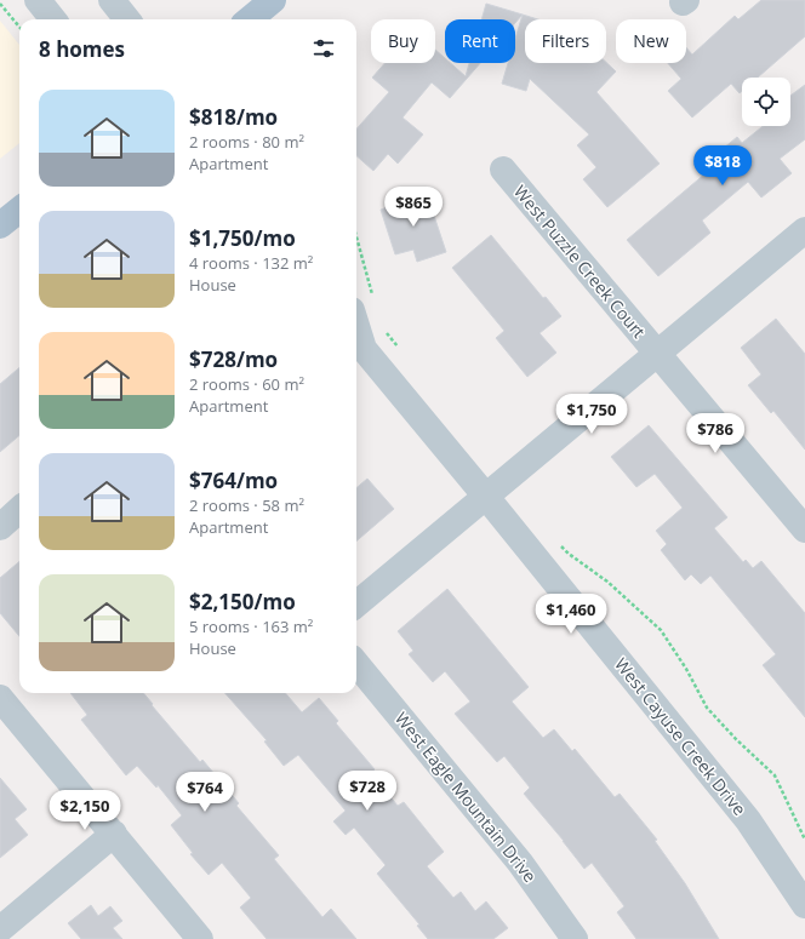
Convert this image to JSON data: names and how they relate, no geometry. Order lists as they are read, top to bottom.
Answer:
{
  "streets": {
    "street": ["West Puzzle Creek Court", "West Cayuse Creek Drive", "West Eagle Mountain Drive"]
  },
  "page": {
    "chip": [
      "Buy",
      "Rent",
      "Filters",
      "New"
    ],
    "heading": "8 homes",
    "list": [
      {
        "name": "$818/mo",
        "note": "2 rooms · 80 m² · Apartment"
      },
      {
        "name": "$1,750/mo",
        "note": "4 rooms · 132 m² · House"
      },
      {
        "name": "$728/mo",
        "note": "2 rooms · 60 m² · Apartment"
      },
      {
        "name": "$764/mo",
        "note": "2 rooms · 58 m² · Apartment"
      },
      {
        "name": "$2,150/mo",
        "note": "5 rooms · 163 m² · House"
      }
    ],
    "price": [
      "$818",
      "$865",
      "$1,750",
      "$786",
      "$1,460",
      "$728",
      "$764",
      "$2,150"
    ]
  }
}
